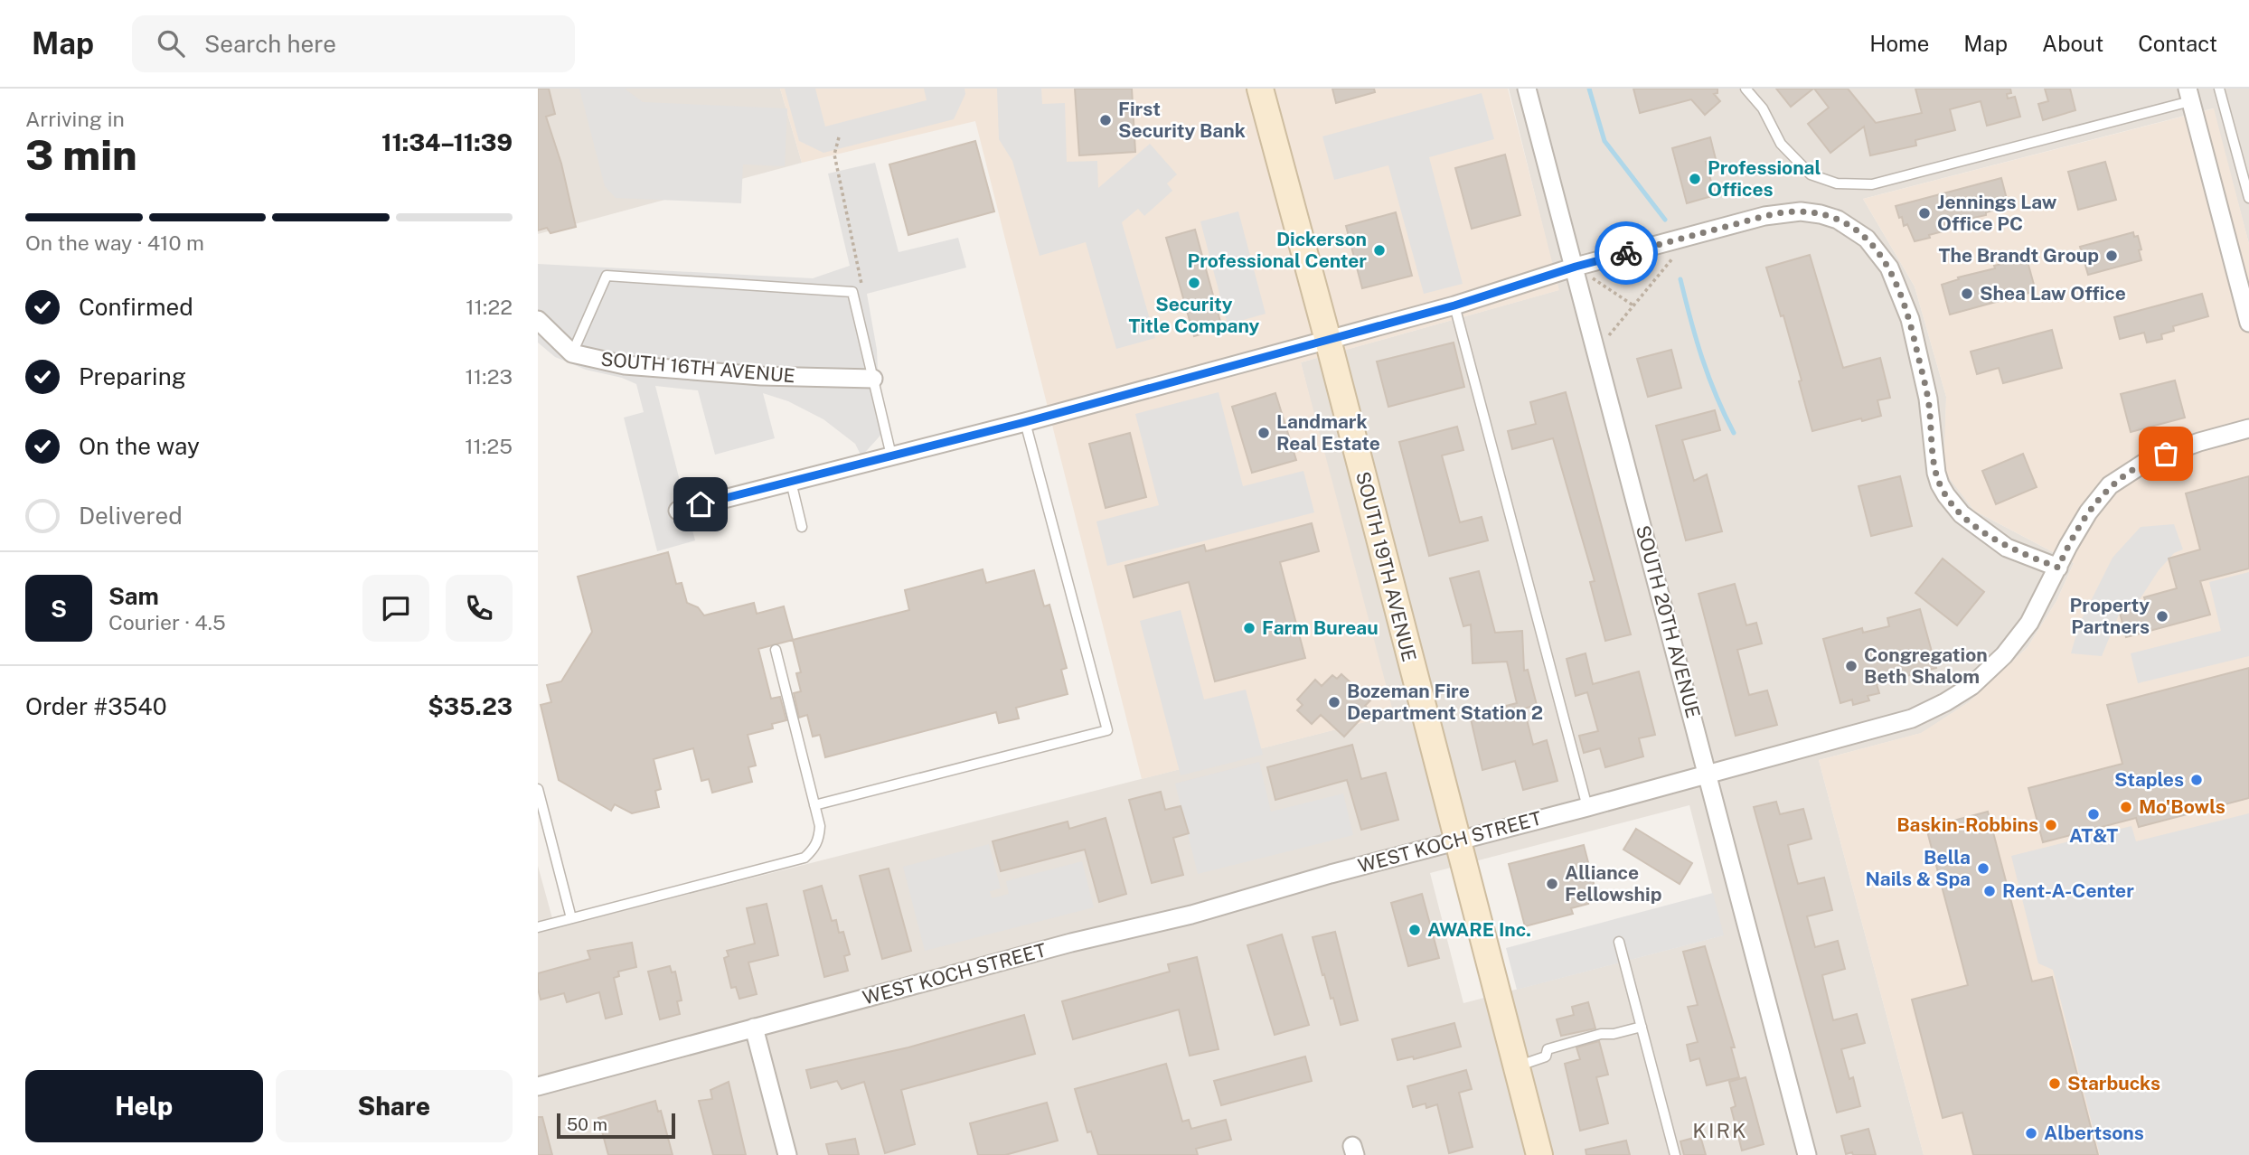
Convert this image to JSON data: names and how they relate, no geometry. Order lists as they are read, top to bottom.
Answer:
{
  "streets": {
    "main road": ["SOUTH 19TH AVENUE"],
    "street": ["SOUTH 16TH AVENUE", "SOUTH 20TH AVENUE", "WEST KOCH STREET"]
  },
  "crossings": [
    ["SOUTH 19TH AVENUE", "WEST KOCH STREET"],
    ["SOUTH 20TH AVENUE", "WEST KOCH STREET"]
  ],
  "districts": ["KIRK"],
  "places": [
    "First Security Bank",
    "Professional Offices",
    "Jennings Law Office PC",
    "Dickerson Professional Center",
    "The Brandt Group",
    "Security Title Company",
    "Shea Law Office",
    "Landmark Real Estate",
    "Property Partners",
    "Farm Bureau",
    "Congregation Beth Shalom",
    "Bozeman Fire Department Station 2",
    "Staples",
    "Mo'Bowls",
    "AT&T",
    "Baskin-Robbins",
    "Bella Nails & Spa",
    "Alliance Fellowship",
    "Rent-A-Center",
    "AWARE Inc.",
    "Starbucks",
    "Albertsons"
  ],
  "scale_bar": "50 m",
  "page": {
    "header": "Map",
    "search": "Search here",
    "nav": [
      "Home",
      "Map",
      "About",
      "Contact"
    ],
    "heading": ["3 min", "Arriving in", "11:34–11:39"],
    "panel": [
      "Sam",
      "Courier · 4.5",
      "Order #3540",
      "$35.23"
    ],
    "bar": "On the way · 410 m",
    "list": [
      ["Confirmed", "11:22"],
      ["Preparing", "11:23"],
      ["On the way", "11:25"],
      "Delivered"
    ],
    "round": "S",
    "buttons": ["Help", "Share"],
    "scale": "50 m"
  }
}
